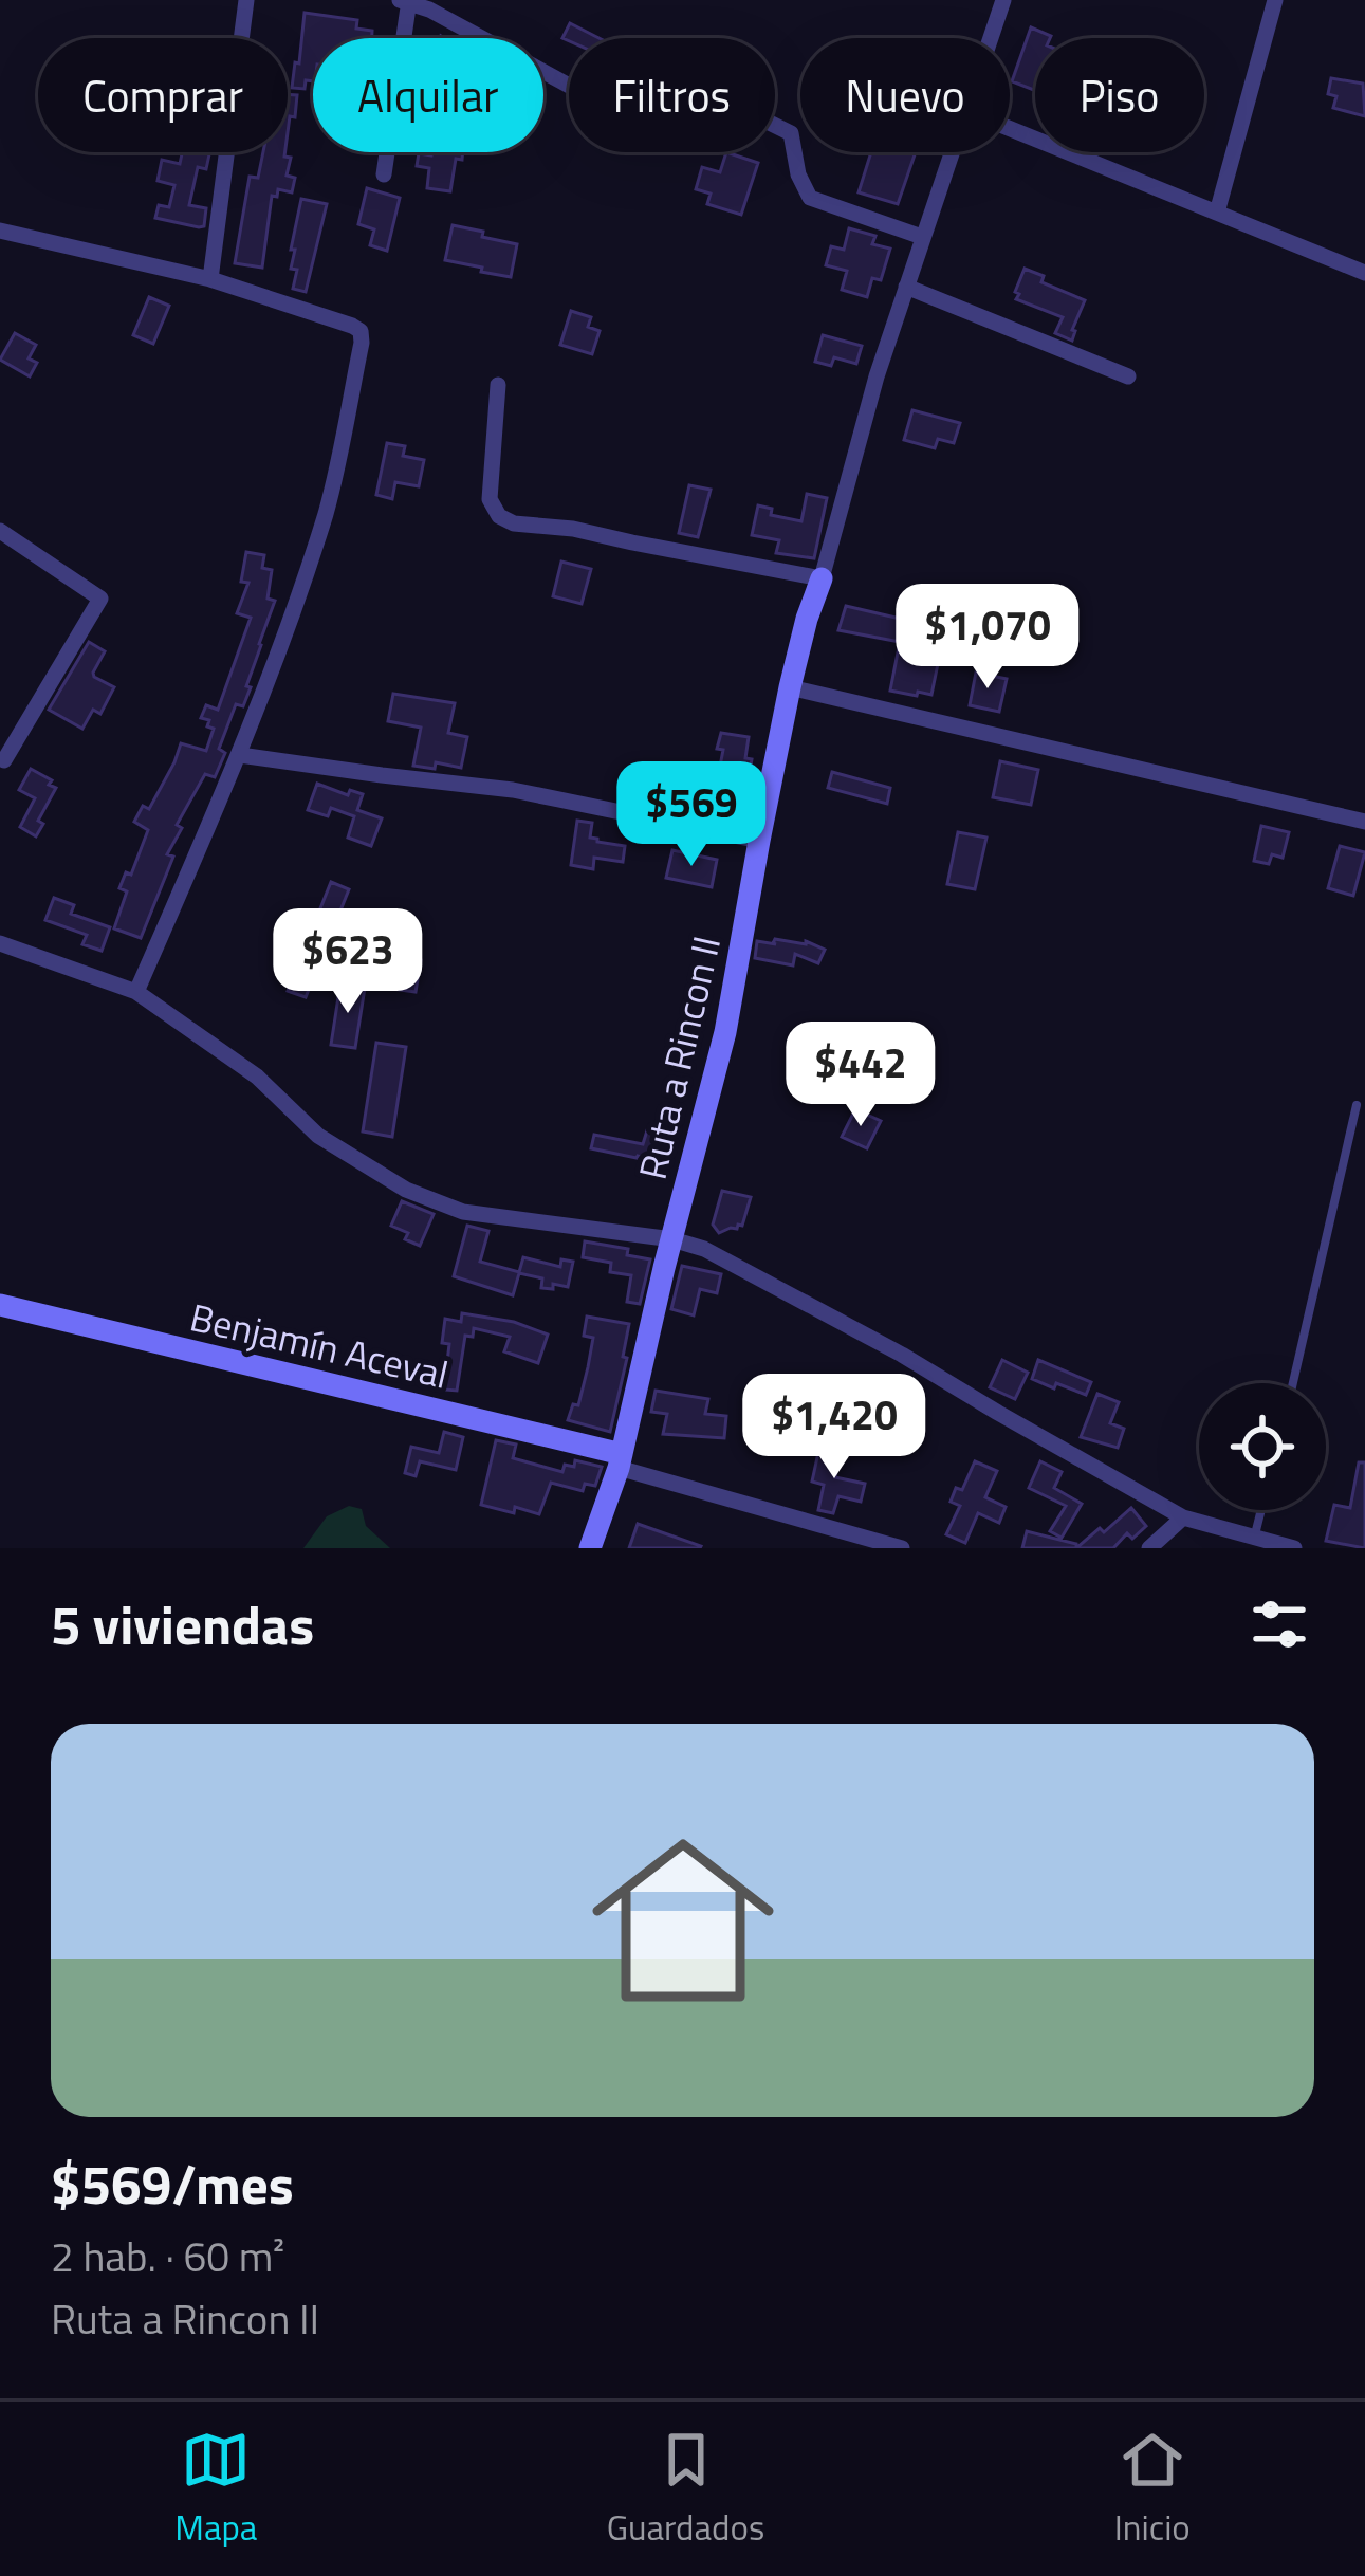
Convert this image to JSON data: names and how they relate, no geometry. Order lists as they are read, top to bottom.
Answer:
{
  "streets": {
    "street": ["Ruta a Rincon II", "Benjamín Aceval"]
  },
  "crossings": [
    ["Ruta a Rincon II", "Benjamín Aceval"]
  ],
  "page": {
    "chip": [
      "Comprar",
      "Alquilar",
      "Filtros",
      "Nuevo",
      "Piso"
    ],
    "price": [
      "$1,070",
      "$569",
      "$623",
      "$442",
      "$1,420"
    ],
    "heading": "5 viviendas",
    "list": [
      {
        "name": "$569/mes",
        "note": "2 hab. · 60 m² · Ruta a Rincon II"
      }
    ],
    "tabs": ["Mapa", "Guardados", "Inicio"]
  }
}
